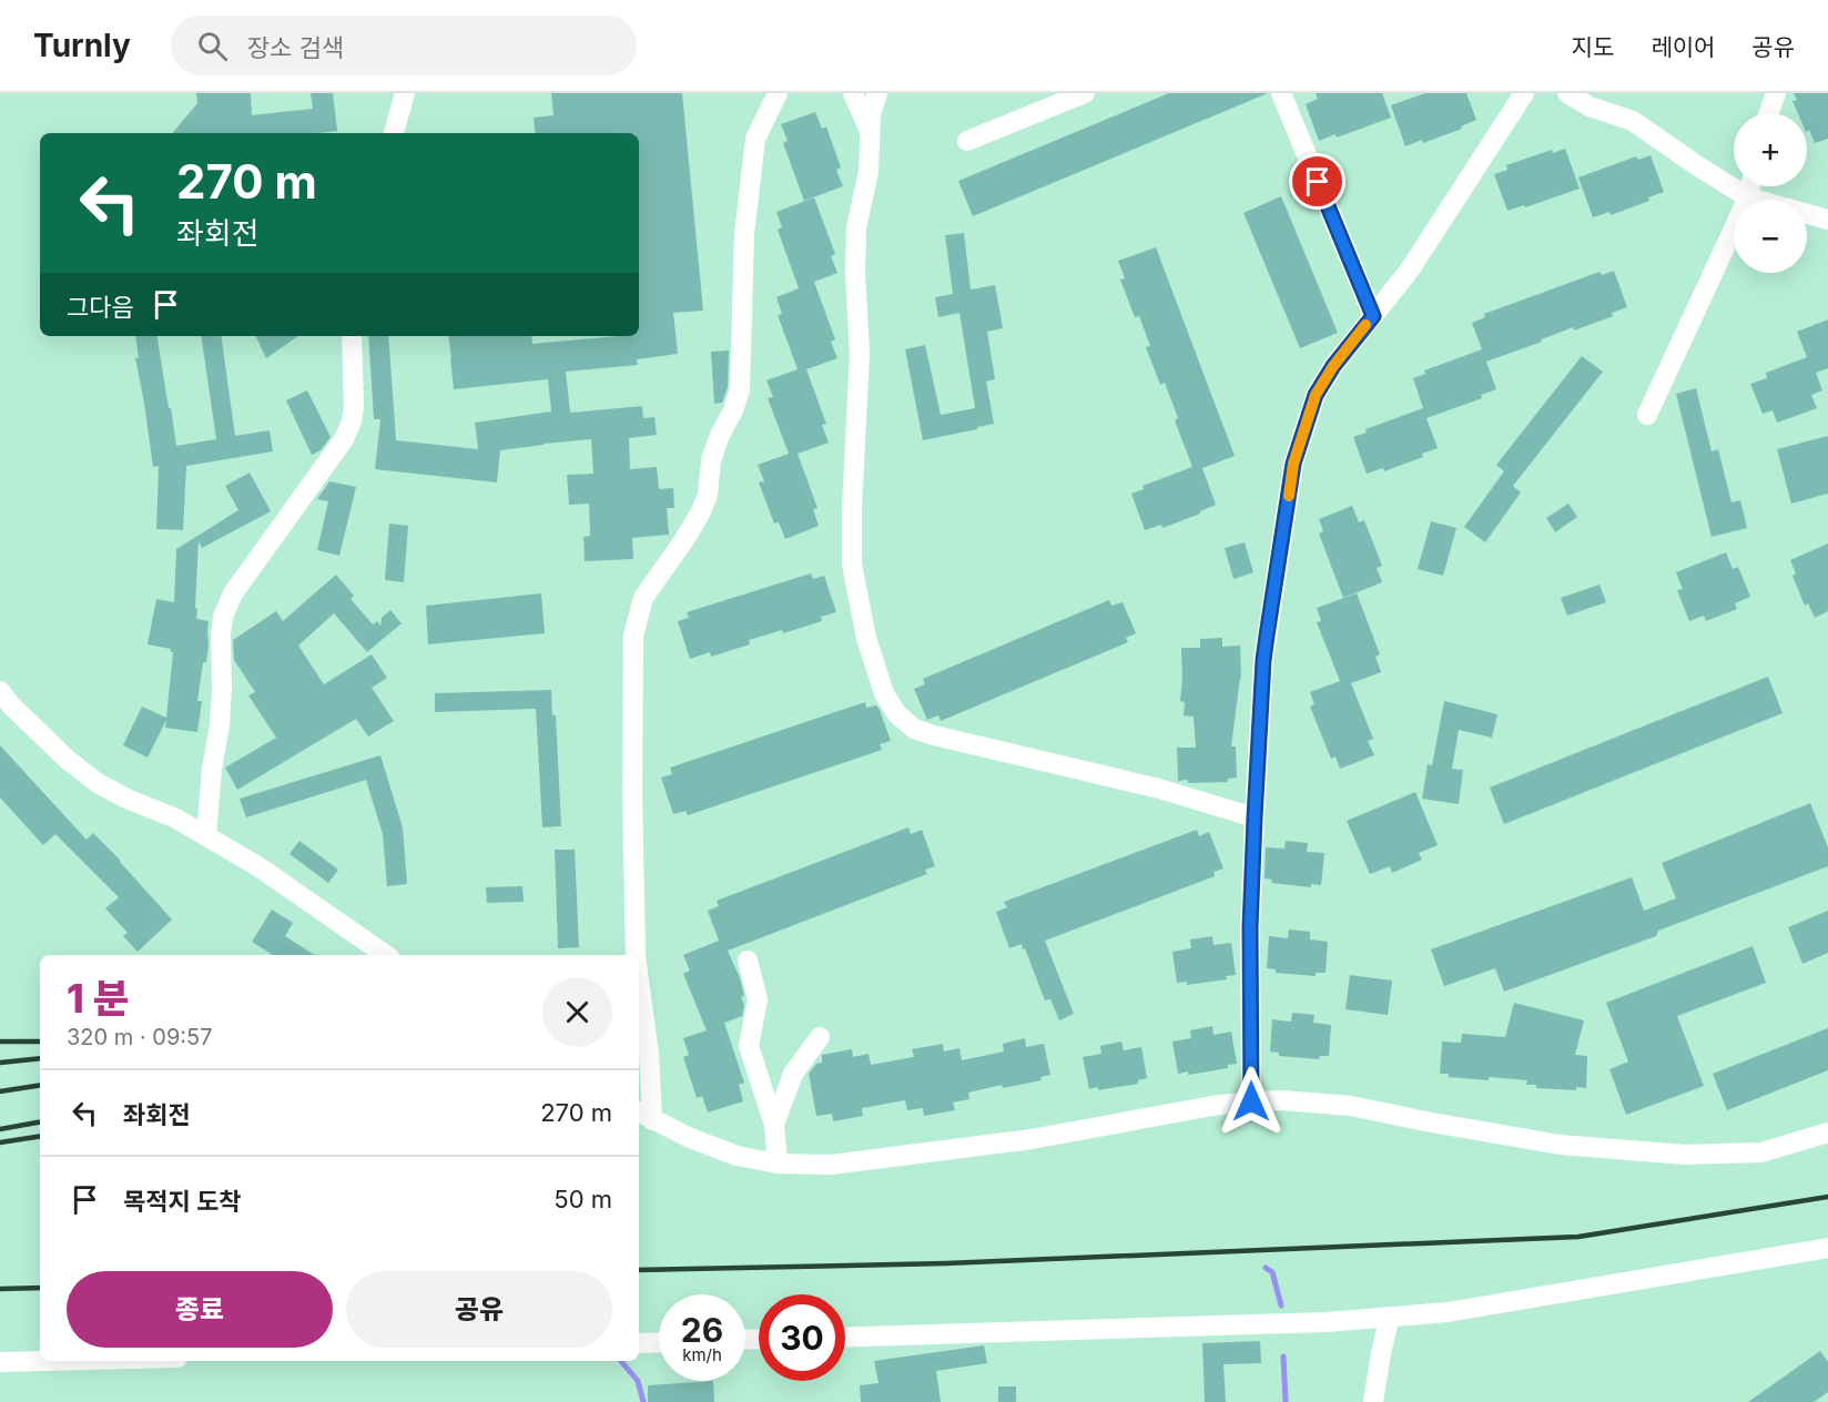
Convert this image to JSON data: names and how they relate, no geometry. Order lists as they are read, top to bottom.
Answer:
{
  "page": {
    "header": "Turnly",
    "search": "장소 검색",
    "nav": ["지도", "레이어", "공유"],
    "map_buttons": ["+", "−"],
    "turn": ["270 m", "좌회전"],
    "then": "그다음",
    "heading": ["1 분", "320 m · 09:57"],
    "list": [
      {
        "name": "좌회전",
        "value": "270 m"
      },
      {
        "name": "목적지 도착",
        "value": "50 m"
      }
    ],
    "buttons": ["종료", "공유"],
    "speed": "26 km/h",
    "limit": "30"
  }
}
